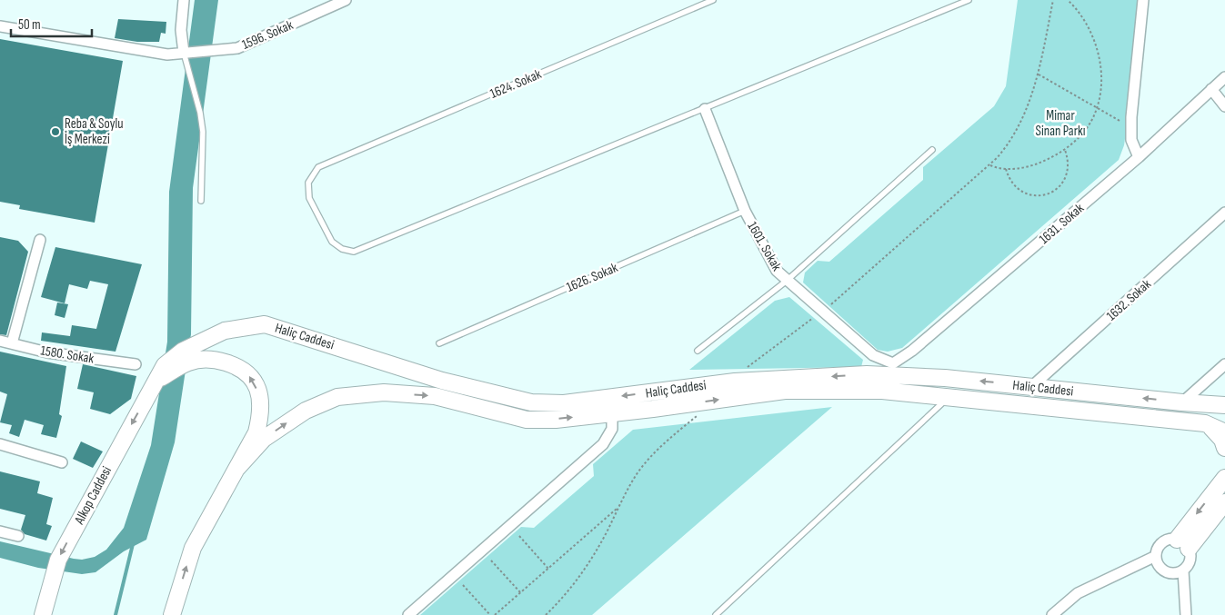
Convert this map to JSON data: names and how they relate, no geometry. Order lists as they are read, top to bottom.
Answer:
{
  "streets": {
    "main road": ["Haliç Caddesi", "Alkop Caddesi"],
    "street": [
      "1596. Sokak",
      "1631. Sokak",
      "1601. Sokak",
      "1632. Sokak",
      "1580. Sokak"
    ],
    "lane": ["1624. Sokak", "1626. Sokak"]
  },
  "crossings": [
    ["1624. Sokak", "1601. Sokak"],
    ["1631. Sokak", "1601. Sokak"],
    ["1631. Sokak", "Haliç Caddesi"],
    ["1601. Sokak", "1626. Sokak"],
    ["1601. Sokak", "Haliç Caddesi"],
    ["1632. Sokak", "Haliç Caddesi"],
    ["Haliç Caddesi", "Alkop Caddesi"]
  ],
  "parks": ["Mimar Sinan Parkı"],
  "places": ["Reba & Soylu İş Merkezi"],
  "scale_bar": "50 m"
}
